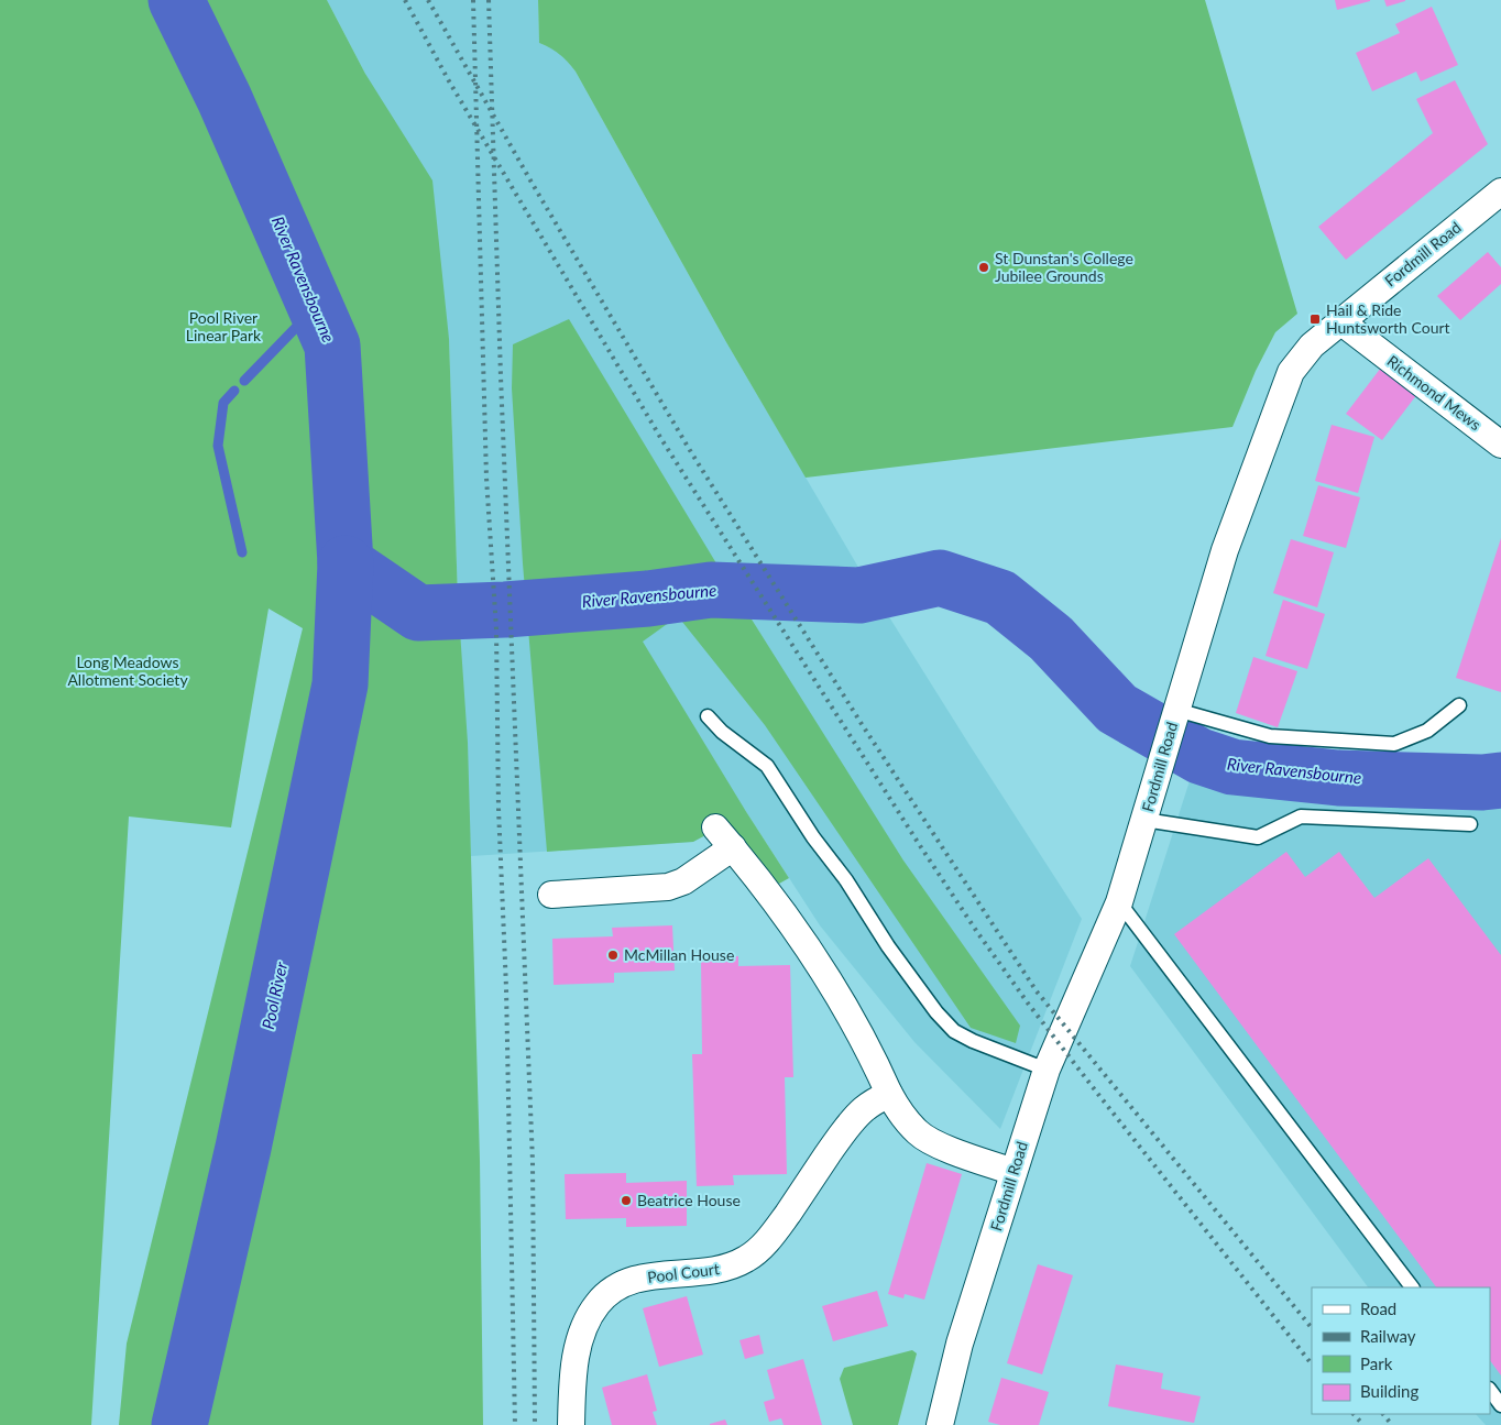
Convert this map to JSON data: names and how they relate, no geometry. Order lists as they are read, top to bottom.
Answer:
{
  "streets": {
    "street": ["Fordmill Road", "Richmond Mews", "Pool Court"]
  },
  "crossings": [
    ["Fordmill Road", "Richmond Mews"]
  ],
  "water": ["River Ravensbourne", "Pool River"],
  "parks": ["Pool River Linear Park", "Long Meadows Allotment Society"],
  "places": {
    "other": ["St Dunstan's College Jubilee Grounds", "McMillan House", "Beatrice House"],
    "transit": ["Hail & Ride Huntsworth Court"]
  },
  "legend": [
    "Road",
    "Railway",
    "Park",
    "Building"
  ]
}
